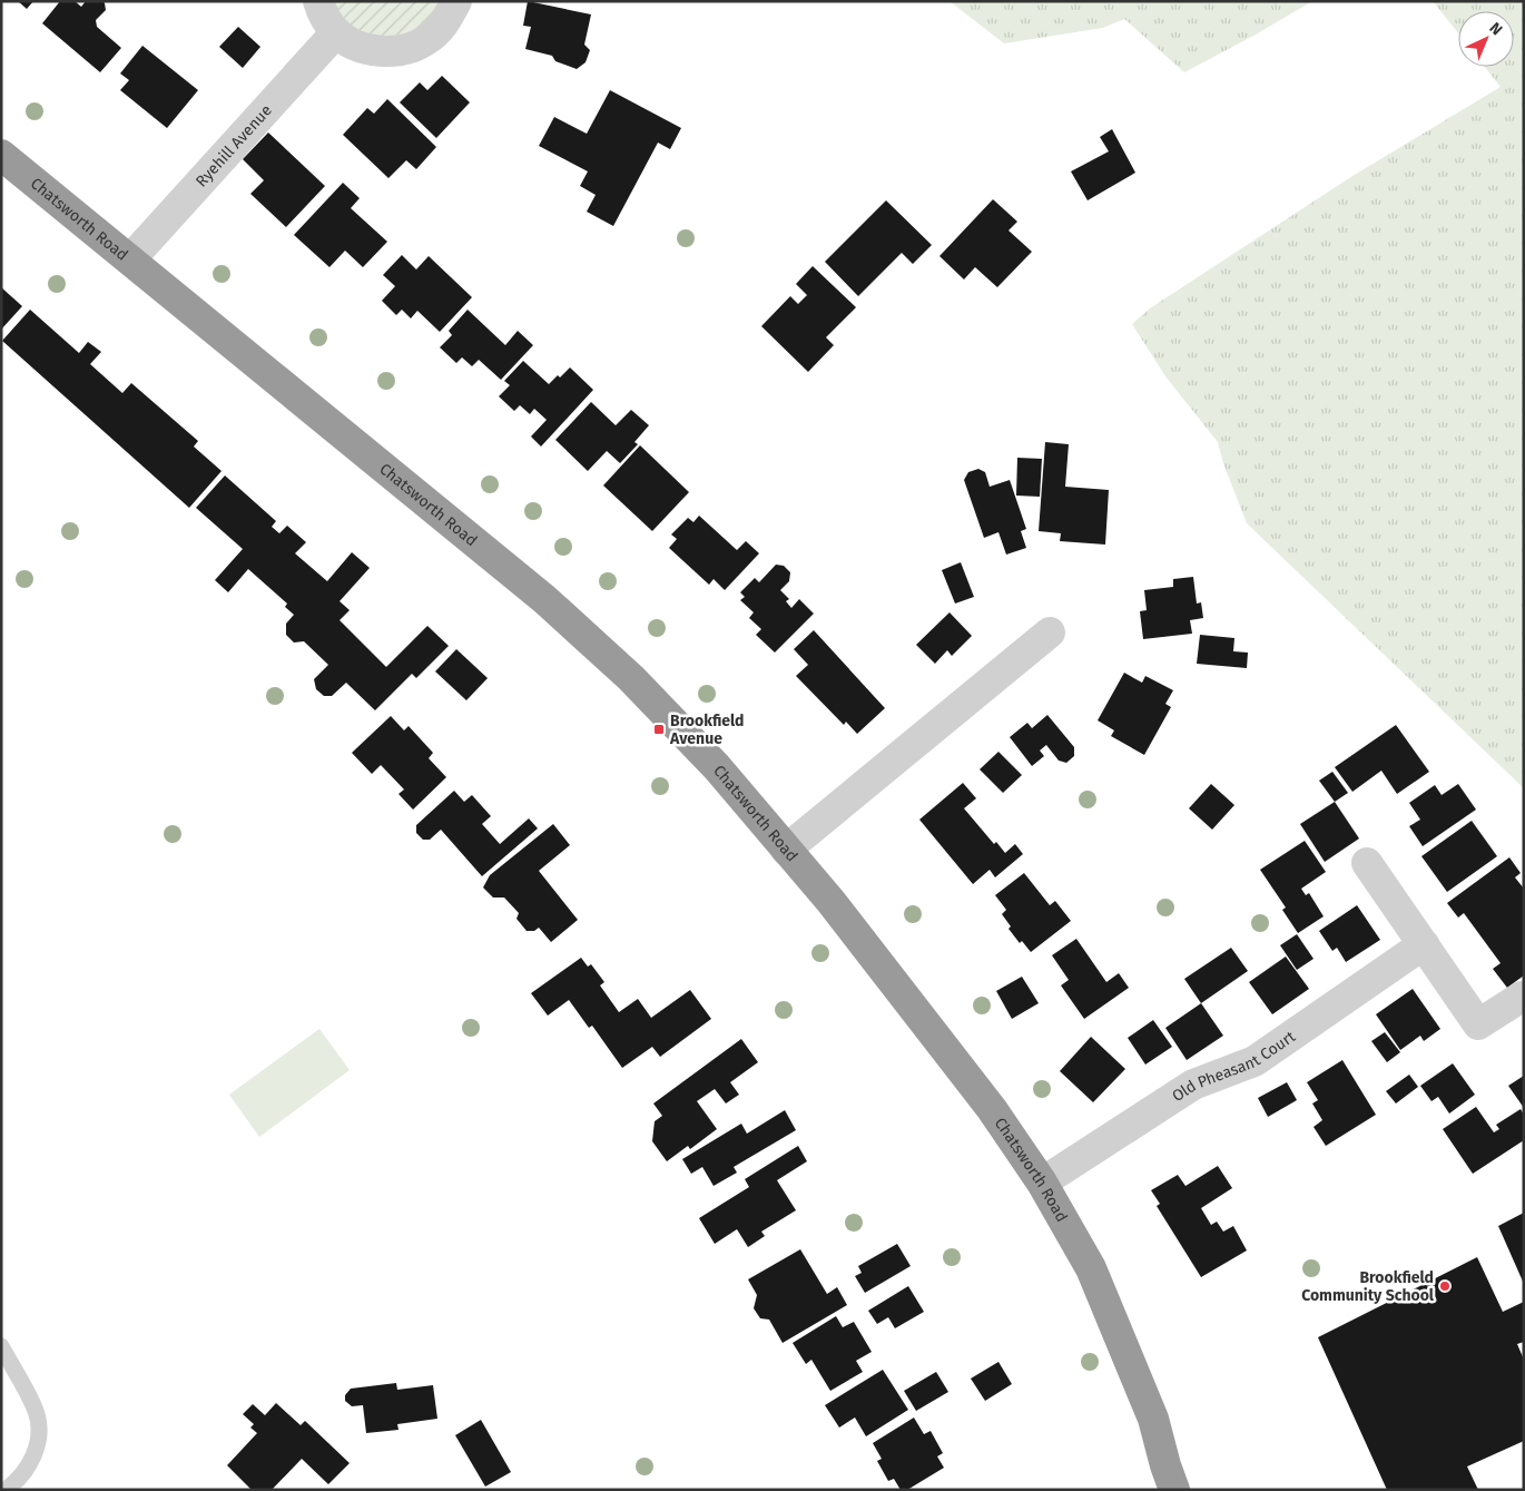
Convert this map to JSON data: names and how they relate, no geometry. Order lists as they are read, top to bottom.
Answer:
{
  "streets": {
    "highway": ["Chatsworth Road"],
    "street": ["Ryehill Avenue", "Old Pheasant Court"]
  },
  "crossings": [
    ["Ryehill Avenue", "Chatsworth Road"],
    ["Chatsworth Road", "Old Pheasant Court"]
  ],
  "places": {
    "transit": ["Brookfield Avenue"],
    "other": ["Brookfield Community School"]
  },
  "north": "top right"
}
